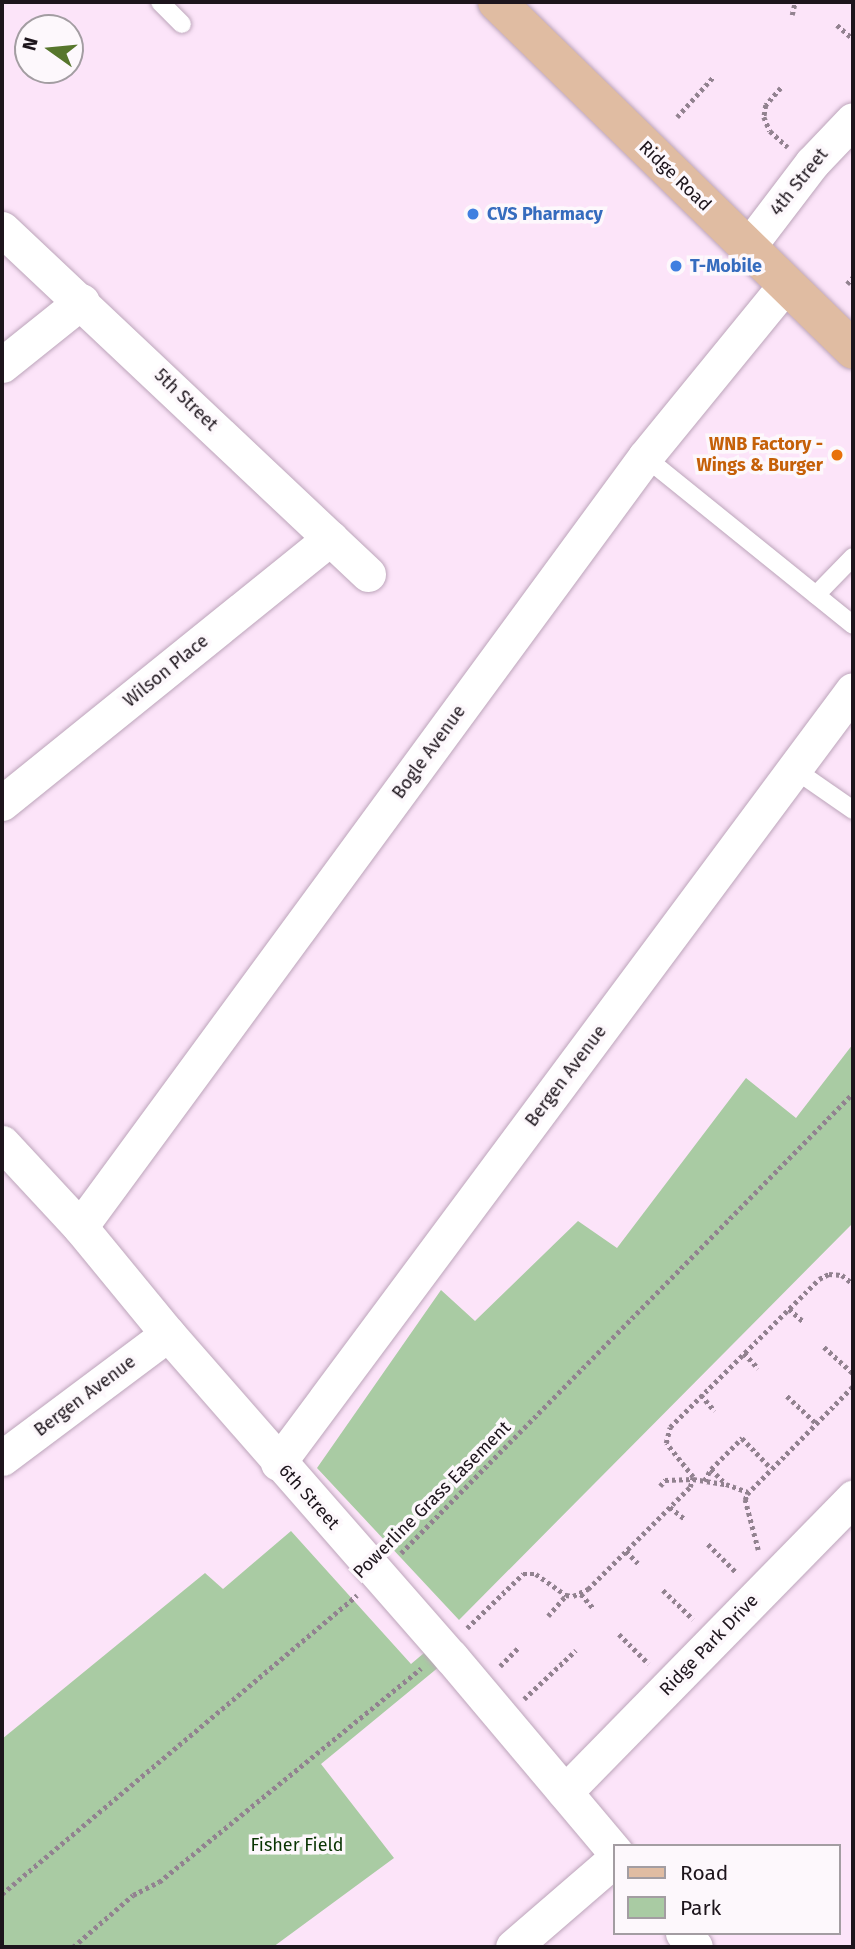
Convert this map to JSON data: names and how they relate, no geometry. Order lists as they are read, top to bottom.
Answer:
{
  "streets": {
    "main road": ["Ridge Road"],
    "street": [
      "4th Street",
      "5th Street",
      "Wilson Place",
      "Bogle Avenue",
      "Bergen Avenue",
      "6th Street",
      "Ridge Park Drive"
    ],
    "path": ["Powerline Grass Easement"]
  },
  "crossings": [
    ["Ridge Road", "4th Street"],
    ["Ridge Road", "Bogle Avenue"],
    ["5th Street", "Wilson Place"],
    ["Bogle Avenue", "6th Street"],
    ["Bergen Avenue", "6th Street"],
    ["6th Street", "Powerline Grass Easement"],
    ["6th Street", "Ridge Park Drive"]
  ],
  "parks": ["Fisher Field"],
  "places": ["CVS Pharmacy", "T-Mobile", "WNB Factory - Wings & Burger"],
  "legend": ["Road", "Park"],
  "north": "left"
}
